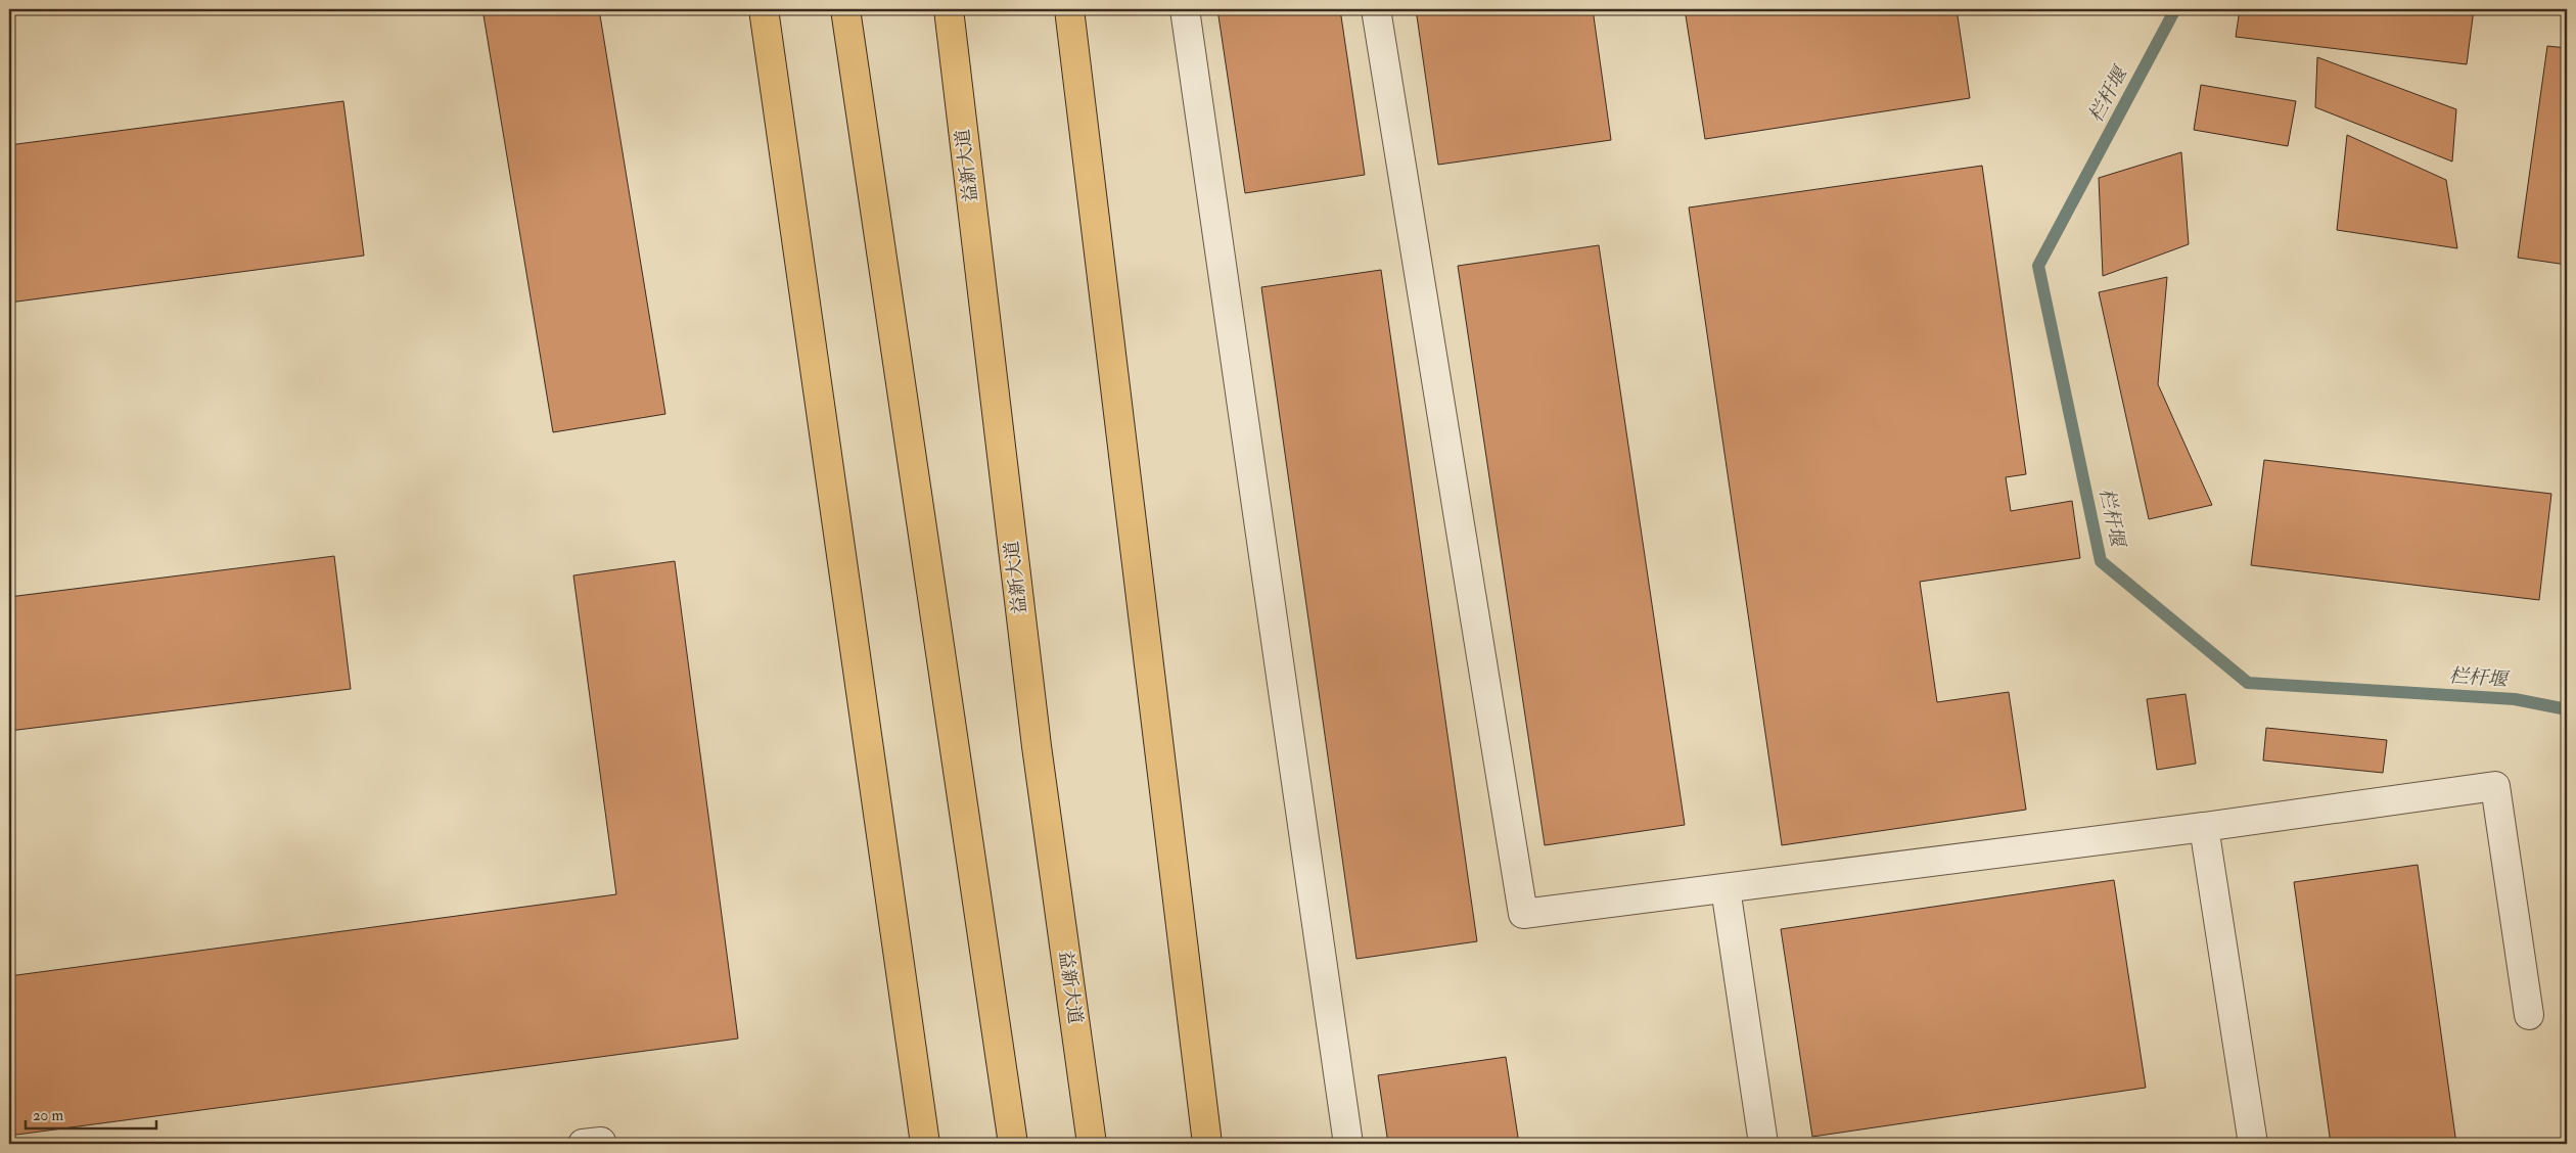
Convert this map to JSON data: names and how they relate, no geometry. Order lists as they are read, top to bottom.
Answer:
{
  "streets": {
    "main road": ["益新大道"]
  },
  "water": ["栏杆堰"],
  "scale_bar": "20 m"
}
